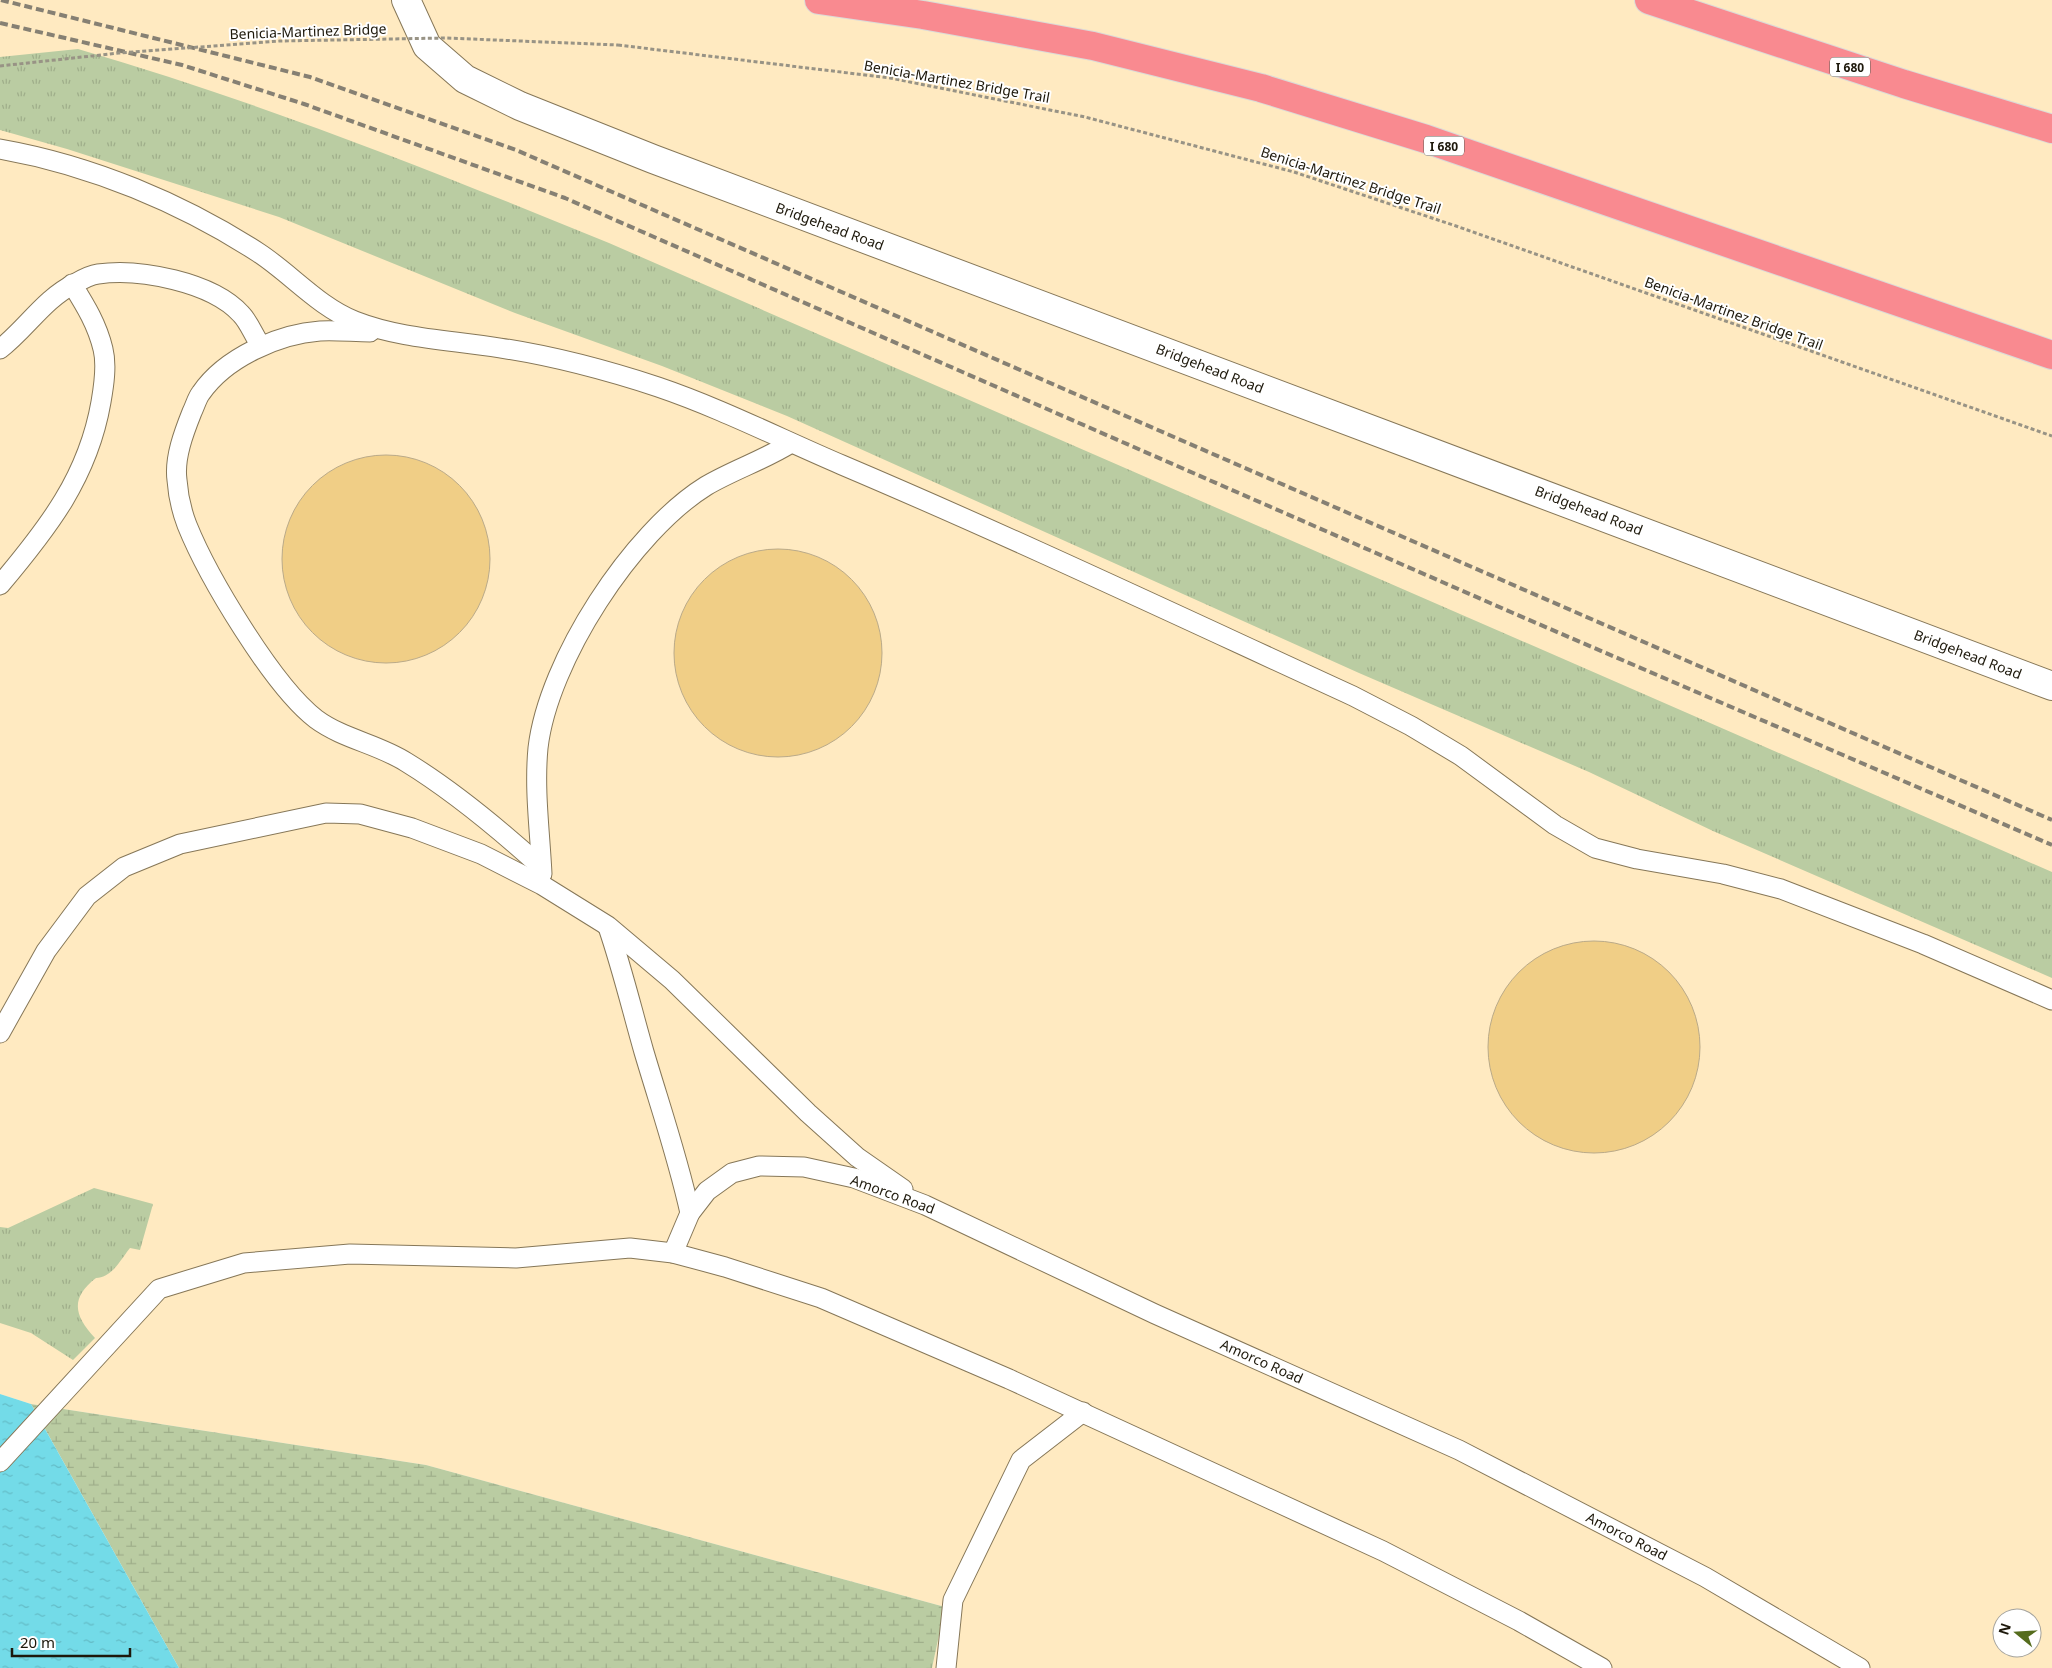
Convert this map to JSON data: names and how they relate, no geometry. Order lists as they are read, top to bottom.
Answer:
{
  "streets": {
    "highway": ["I 680"],
    "street": ["Bridgehead Road"],
    "lane": ["Amorco Road"],
    "path": ["Benicia-Martinez Bridge", "Benicia-Martinez Bridge Trail"]
  },
  "crossings": [
    ["Benicia-Martinez Bridge", "Benicia-Martinez Bridge Trail"]
  ],
  "scale_bar": "20 m",
  "north": "left"
}
